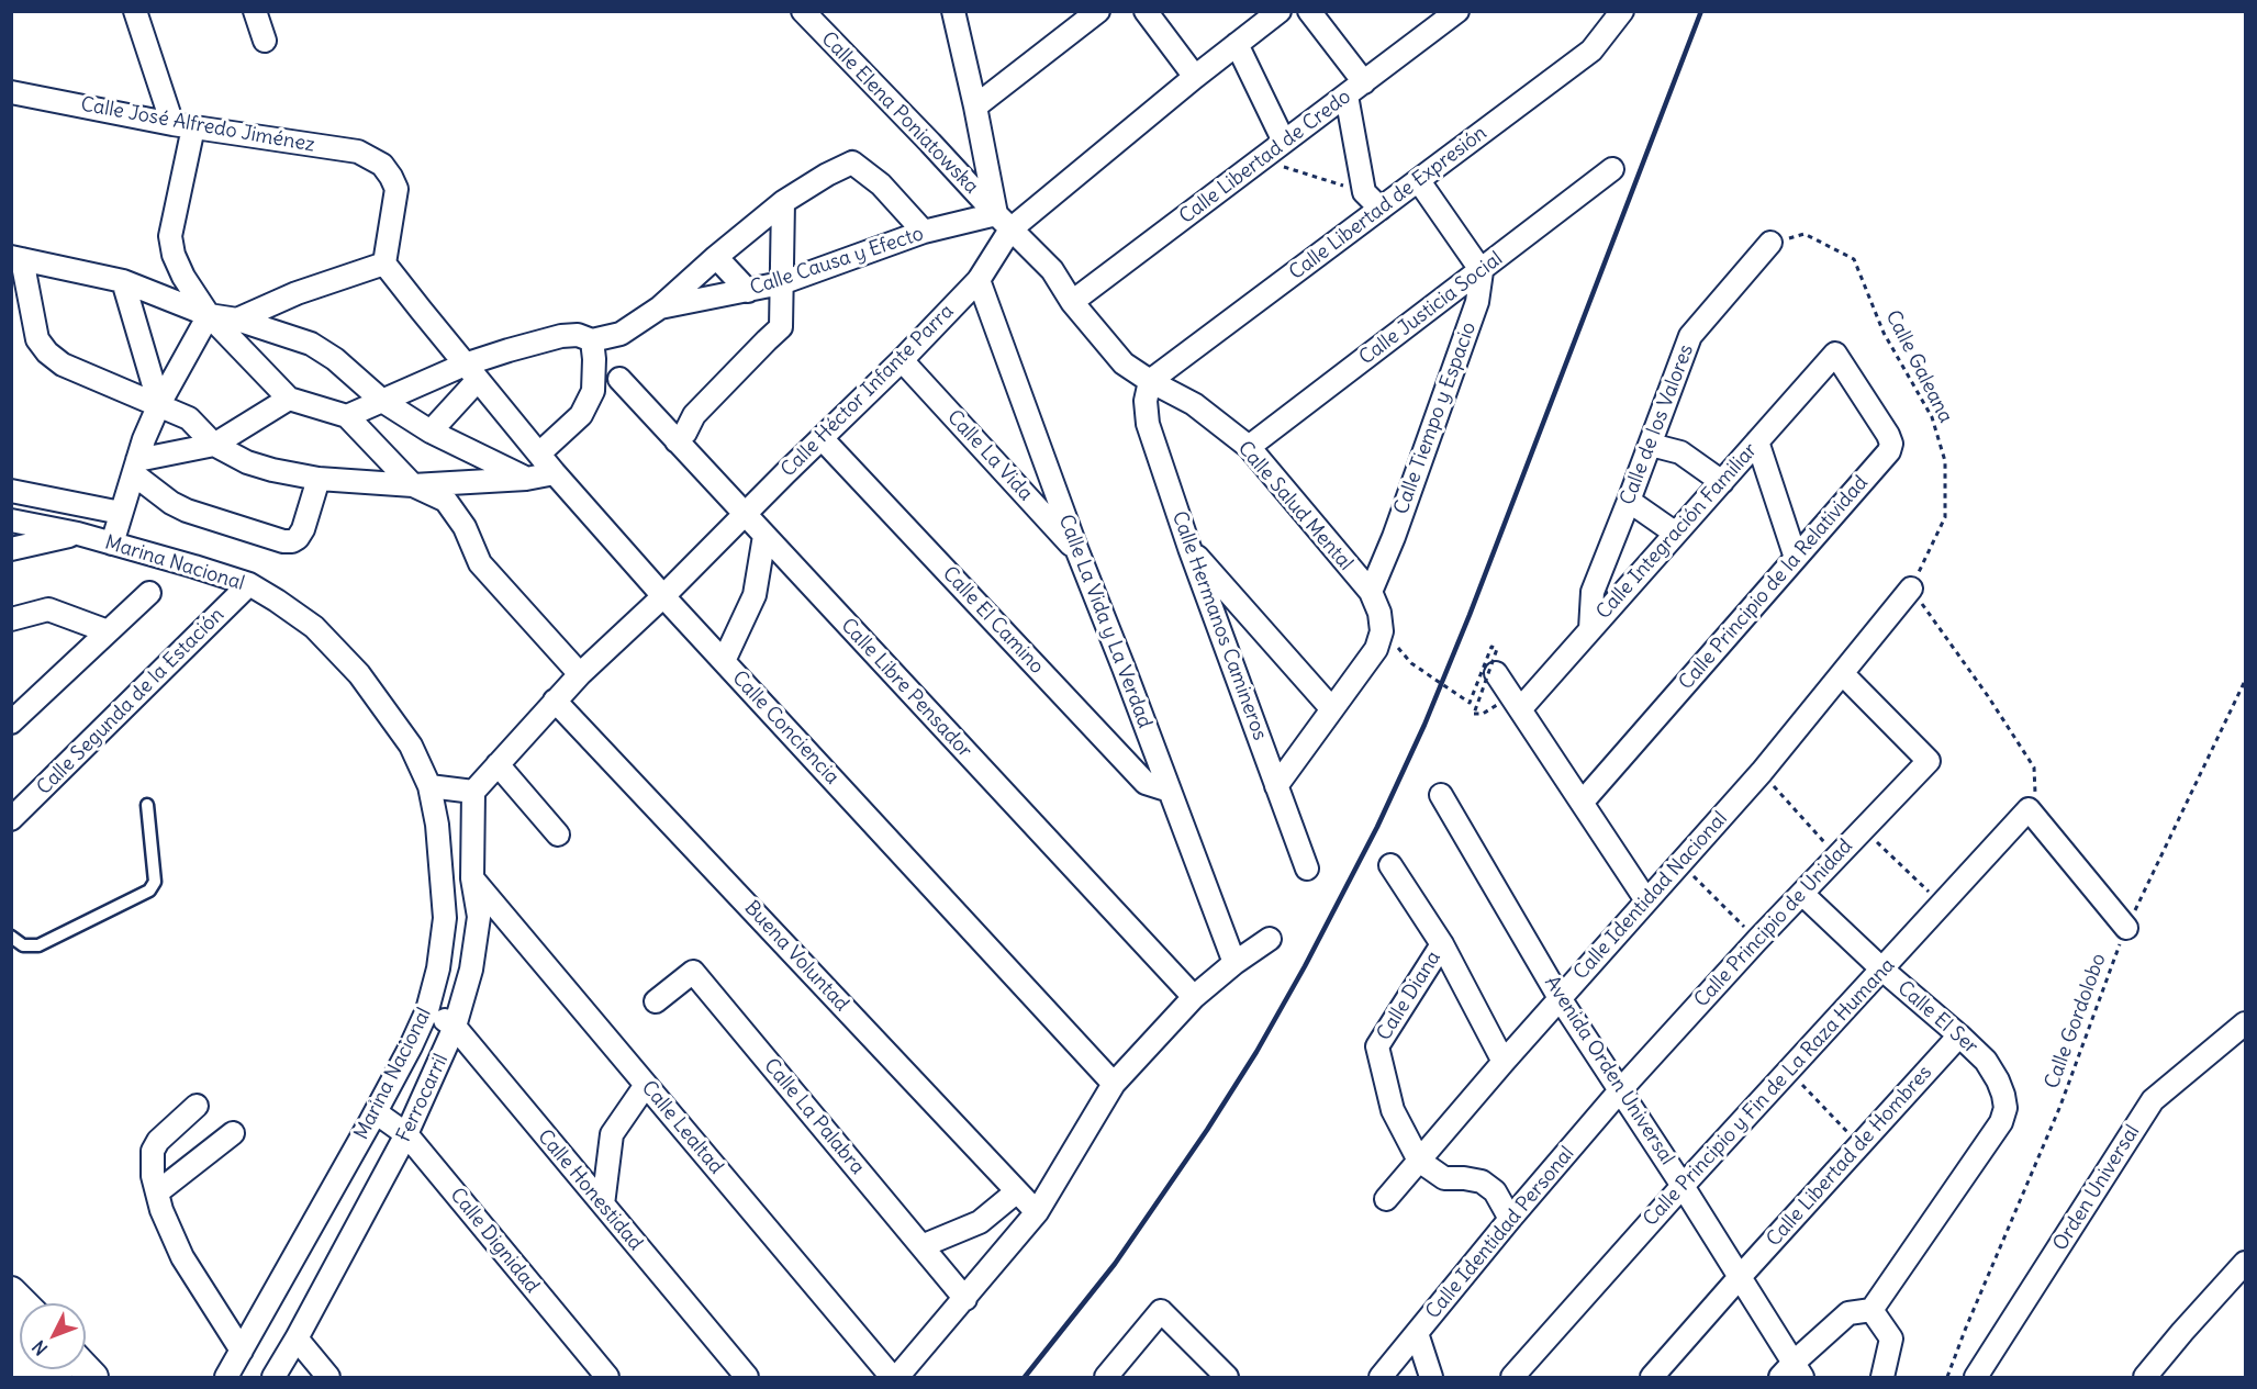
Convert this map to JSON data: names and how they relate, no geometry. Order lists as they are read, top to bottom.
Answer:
{
  "streets": {
    "street": [
      "Calle Elena Poniatowska",
      "Calle José Alfredo Jiménez",
      "Calle Libertad de Credo",
      "Calle Libertad de Expresión",
      "Calle Causa y Efecto",
      "Calle Justicia Social",
      "Calle Héctor Infante Parra",
      "Calle Tiempo y Espacio",
      "Calle de los Valores",
      "Calle La Vida",
      "Calle Salud Mental",
      "Calle Integración Familiar",
      "Marina Nacional",
      "Calle Principio de la Relatividad",
      "Calle El Camino",
      "Calle La Vida y La Verdad",
      "Calle Hermanos Camineros",
      "Calle Libre Pensador",
      "Calle Segunda de la Estación",
      "Calle Conciencia",
      "Calle Identidad Nacional",
      "Calle Principio de Unidad",
      "Buena Voluntad",
      "Calle Diana",
      "Calle El Ser",
      "Avenida Orden Universal",
      "Calle Principio y Fin de La Raza Humana",
      "Ferrocarril",
      "Calle La Palabra",
      "Calle Lealtad",
      "Calle Libertad de Hombres",
      "Orden Universal",
      "Calle Honestidad",
      "Calle Identidad Personal",
      "Calle Dignidad"
    ],
    "path": ["Calle Galeana", "Calle Gordolobo"]
  },
  "crossings": [
    ["Calle Elena Poniatowska", "Calle Causa y Efecto"],
    ["Calle Elena Poniatowska", "Calle Héctor Infante Parra"],
    ["Calle Elena Poniatowska", "Calle Salud Mental"],
    ["Calle José Alfredo Jiménez", "Calle Conciencia"],
    ["Calle Libertad de Credo", "Calle Salud Mental"],
    ["Calle Libertad de Expresión", "Calle Salud Mental"],
    ["Calle Libertad de Expresión", "Calle Hermanos Camineros"],
    ["Calle Causa y Efecto", "Calle Héctor Infante Parra"],
    ["Calle Causa y Efecto", "Calle Salud Mental"],
    ["Calle Causa y Efecto", "Calle Conciencia"],
    ["Calle Justicia Social", "Calle Tiempo y Espacio"],
    ["Calle Justicia Social", "Calle Salud Mental"],
    ["Calle Galeana", "Calle de los Valores"],
    ["Calle Galeana", "Calle Identidad Nacional"],
    ["Calle Héctor Infante Parra", "Calle La Vida"],
    ["Calle Héctor Infante Parra", "Calle Salud Mental"],
    ["Calle Héctor Infante Parra", "Calle El Camino"],
    ["Calle Héctor Infante Parra", "Calle La Vida y La Verdad"],
    ["Calle Héctor Infante Parra", "Calle Libre Pensador"],
    ["Calle Héctor Infante Parra", "Calle Conciencia"],
    ["Calle Héctor Infante Parra", "Buena Voluntad"],
    ["Calle Héctor Infante Parra", "Ferrocarril"],
    ["Calle Tiempo y Espacio", "Calle Salud Mental"],
    ["Calle de los Valores", "Calle Integración Familiar"],
    ["Calle La Vida", "Calle La Vida y La Verdad"],
    ["Calle Salud Mental", "Calle Hermanos Camineros"],
    ["Calle Integración Familiar", "Calle Principio de la Relatividad"],
    ["Marina Nacional", "Calle Segunda de la Estación"],
    ["Marina Nacional", "Calle Honestidad"],
    ["Marina Nacional", "Calle Dignidad"],
    ["Calle El Camino", "Calle La Vida y La Verdad"],
    ["Calle Identidad Nacional", "Calle Principio de Unidad"],
    ["Calle Identidad Nacional", "Calle Diana"],
    ["Calle Identidad Nacional", "Avenida Orden Universal"],
    ["Calle Principio de Unidad", "Calle El Ser"],
    ["Calle Principio de Unidad", "Avenida Orden Universal"],
    ["Calle Principio de Unidad", "Calle Identidad Personal"],
    ["Calle Diana", "Calle Identidad Personal"],
    ["Calle El Ser", "Calle Principio y Fin de La Raza Humana"],
    ["Calle El Ser", "Calle Libertad de Hombres"],
    ["Avenida Orden Universal", "Calle Principio y Fin de La Raza Humana"],
    ["Avenida Orden Universal", "Calle Libertad de Hombres"],
    ["Avenida Orden Universal", "Calle Identidad Personal"],
    ["Ferrocarril", "Calle Lealtad"],
    ["Ferrocarril", "Calle Honestidad"],
    ["Ferrocarril", "Calle Dignidad"]
  ],
  "north": "bottom left"
}
